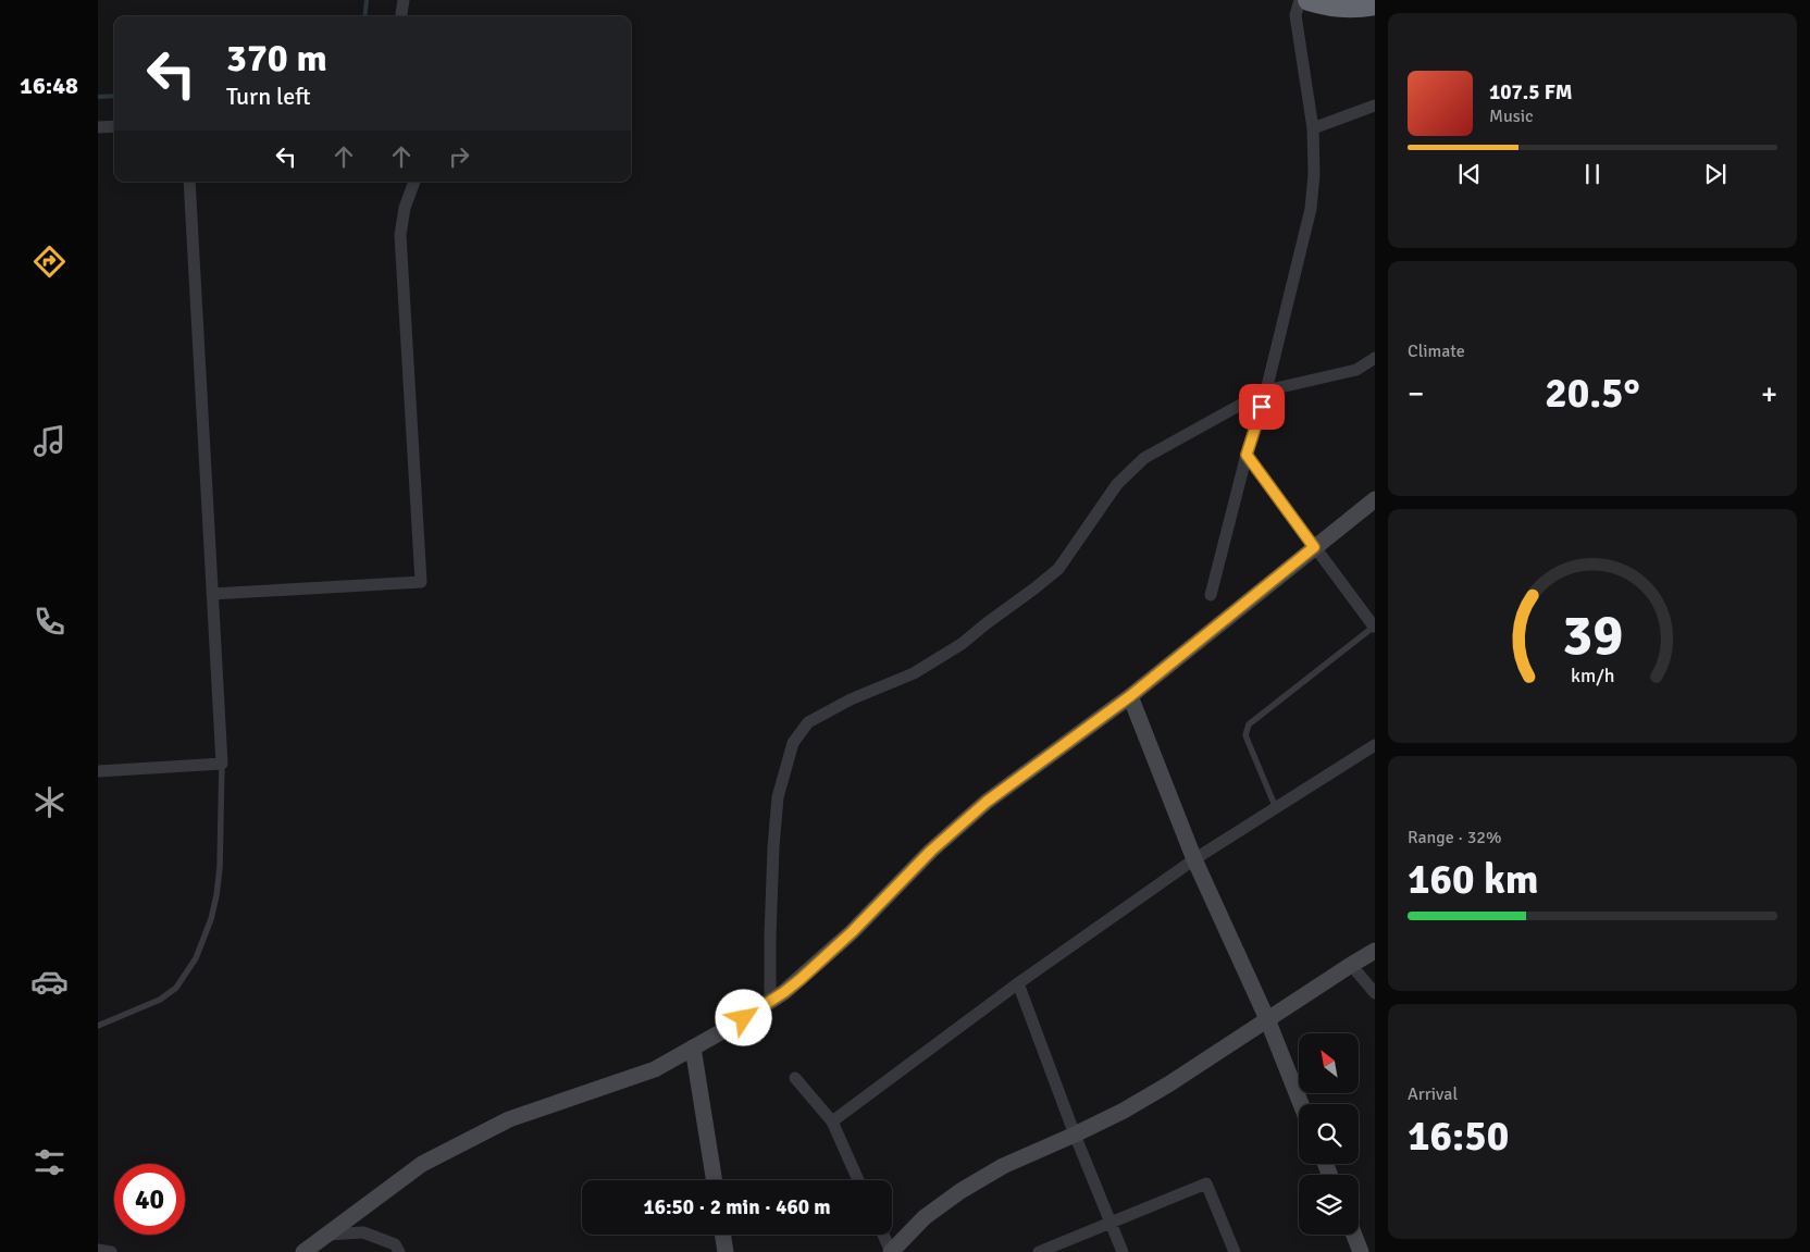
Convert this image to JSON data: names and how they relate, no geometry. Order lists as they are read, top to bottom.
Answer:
{
  "north": "top left",
  "page": {
    "tabs": "16:48",
    "turn": ["370 m", "Turn left"],
    "song": ["107.5 FM", "Music"],
    "tile": [
      "Climate",
      ["Range · 32%", "160 km"],
      ["Arrival", "16:50"]
    ],
    "heat": ["−", "20.5°", "+"],
    "limit": "40",
    "trip": "16:50 · 2 min · 460 m",
    "gauge": ["39", "km/h"]
  }
}
